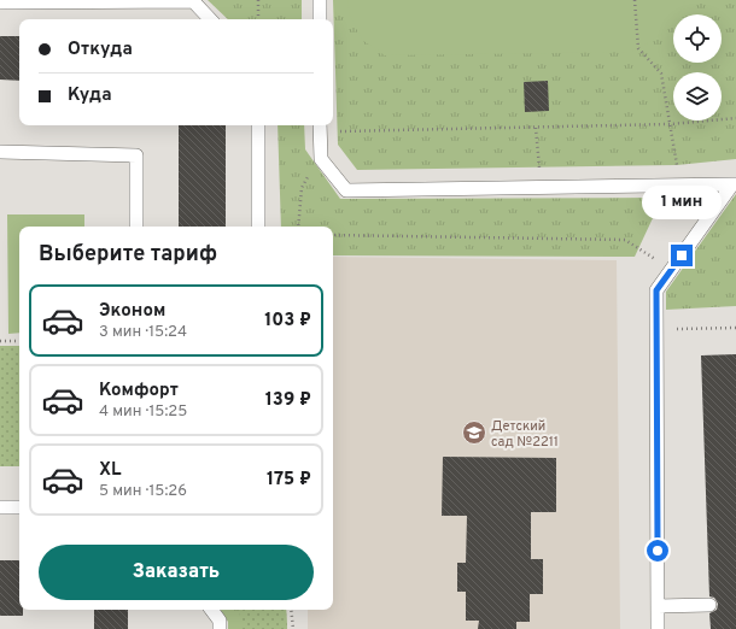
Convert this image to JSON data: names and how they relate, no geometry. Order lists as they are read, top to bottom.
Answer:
{
  "places": {
    "school or university": ["Детский сад №2211"]
  },
  "page": {
    "banner": ["Откуда", "Куда"],
    "bubble": "1 мин",
    "heading": "Выберите тариф",
    "list": [
      {
        "name": "Эконом",
        "note": "3 мин · 15:24",
        "value": "103 ₽"
      },
      {
        "name": "Комфорт",
        "note": "4 мин · 15:25",
        "value": "139 ₽"
      },
      {
        "name": "XL",
        "note": "5 мин · 15:26",
        "value": "175 ₽"
      }
    ],
    "buttons": "Заказать"
  }
}
